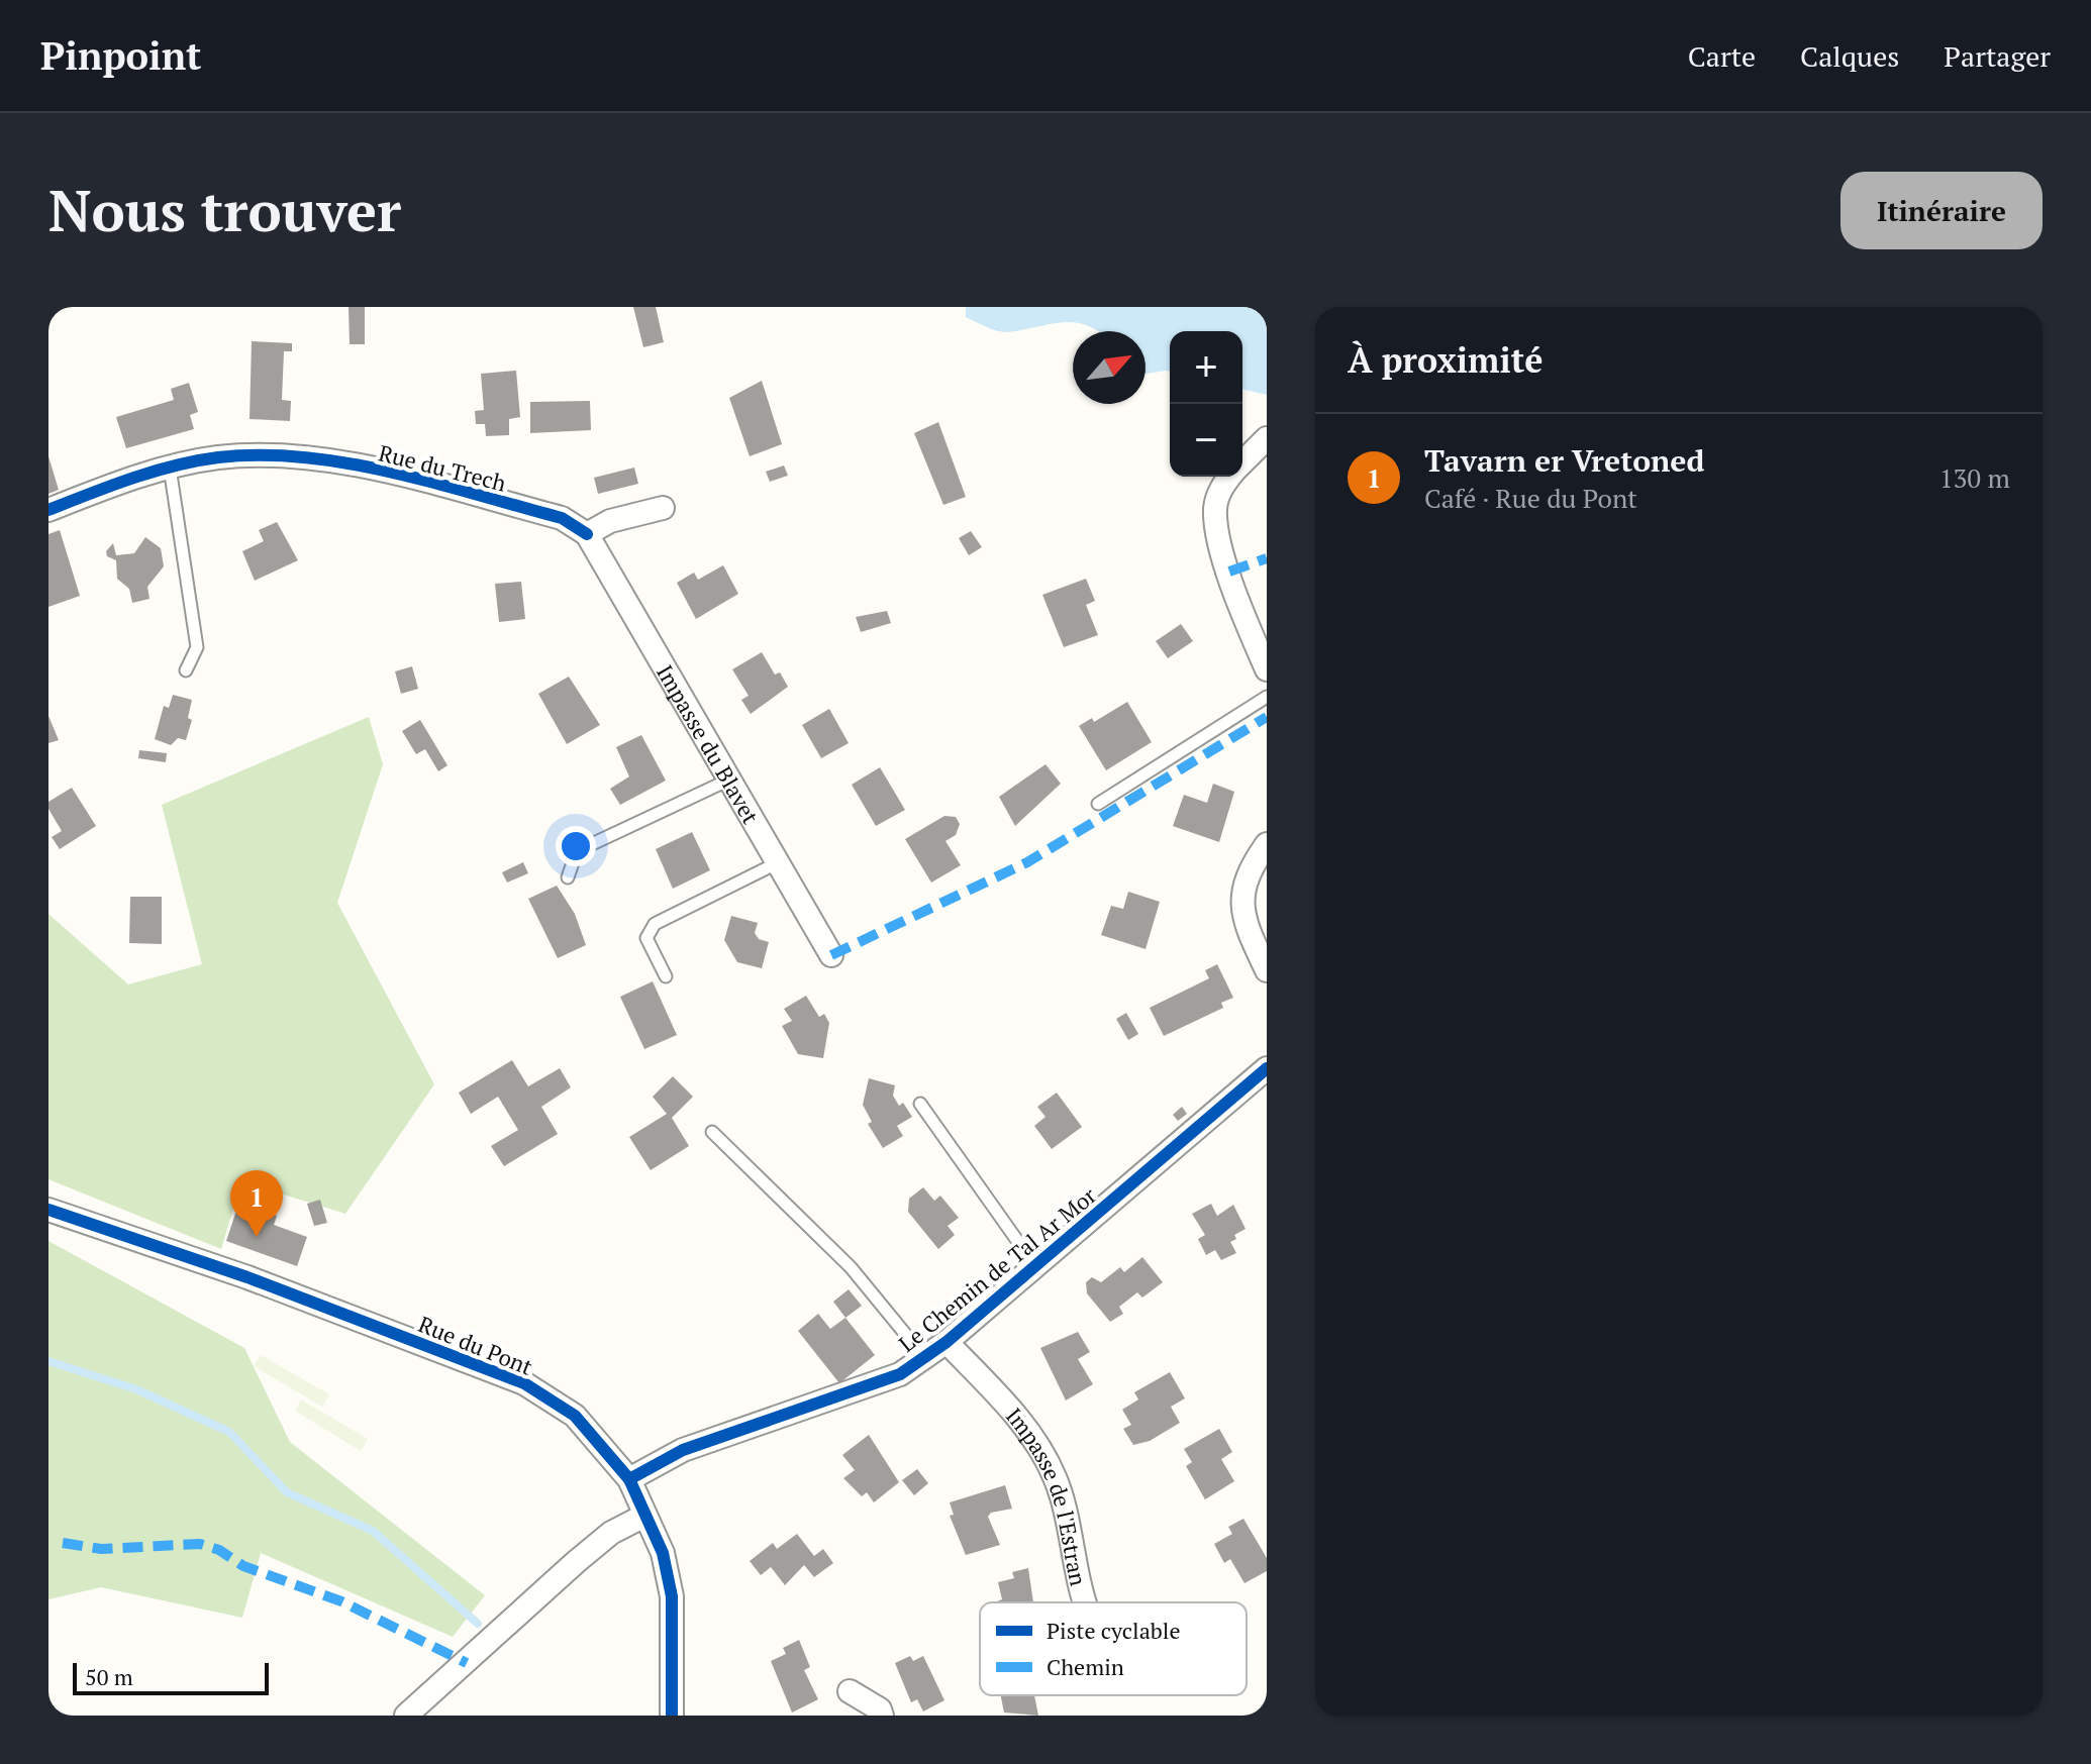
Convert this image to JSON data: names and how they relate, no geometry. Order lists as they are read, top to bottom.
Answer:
{
  "streets": {
    "street": [
      "Rue du Trech",
      "Impasse du Blavet",
      "Le Chemin de Tal Ar Mor",
      "Rue du Pont",
      "Impasse de l'Estran"
    ]
  },
  "crossings": [
    ["Rue du Trech", "Impasse du Blavet"],
    ["Le Chemin de Tal Ar Mor", "Rue du Pont"],
    ["Le Chemin de Tal Ar Mor", "Impasse de l'Estran"]
  ],
  "legend": ["Piste cyclable", "Chemin"],
  "scale_bar": "50 m",
  "north": "top right",
  "page": {
    "header": "Pinpoint",
    "nav": ["Carte", "Calques", "Partager"],
    "buttons": "Itinéraire",
    "title": "Nous trouver",
    "heading": "À proximité",
    "map_buttons": ["+", "−"],
    "list": [
      {
        "mark": "1",
        "name": "Tavarn er Vretoned",
        "note": "Café · Rue du Pont",
        "value": "130 m"
      }
    ],
    "pins": "1",
    "scale": "50 m"
  }
}
